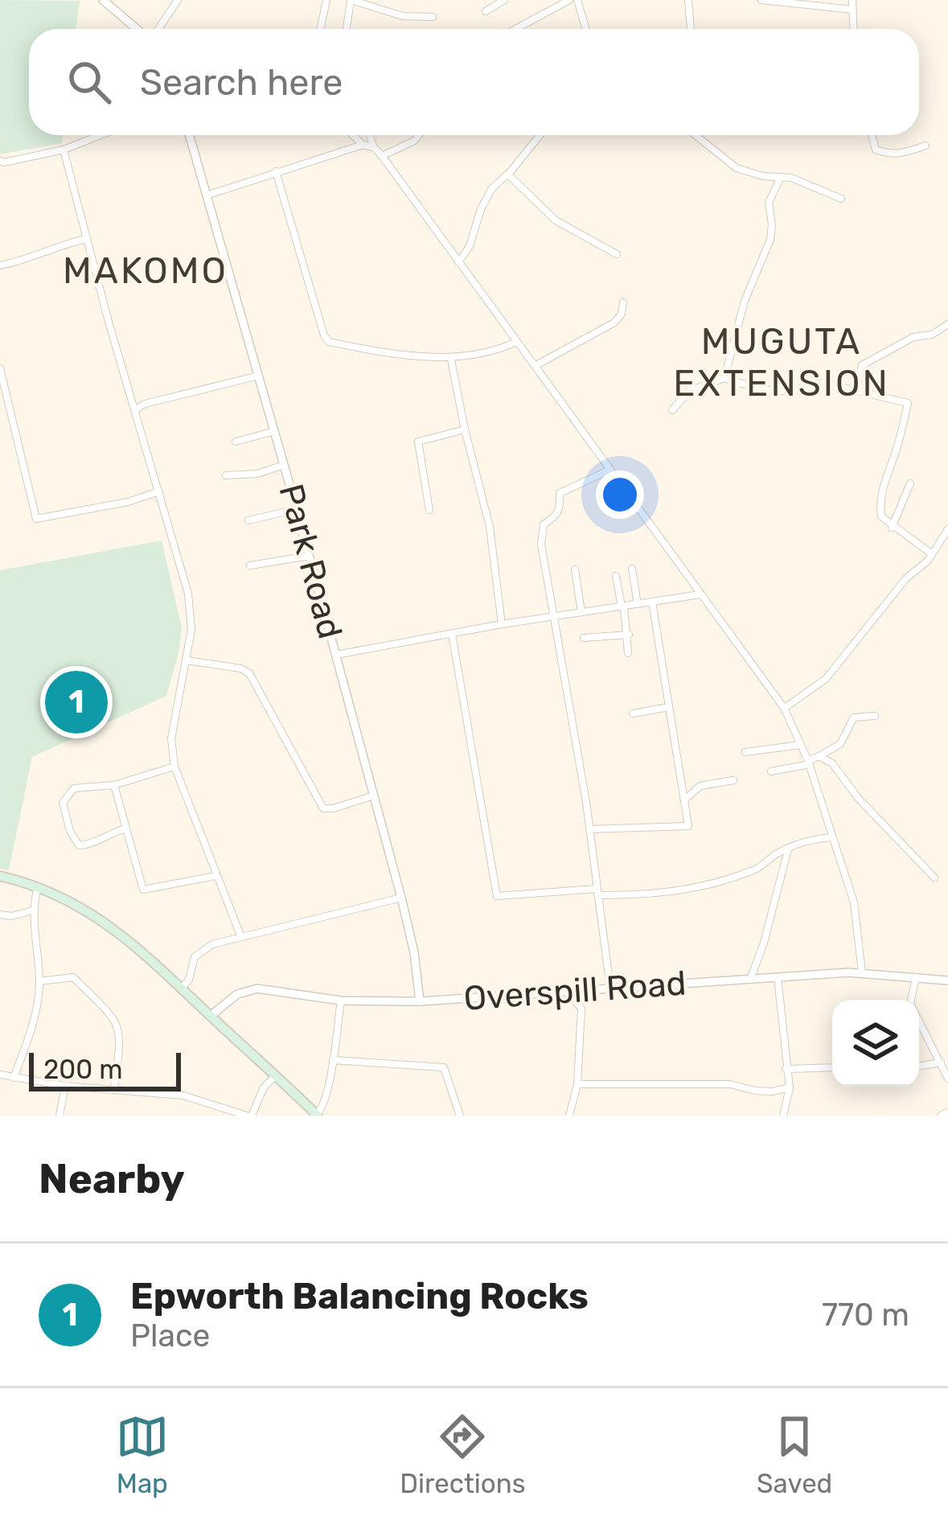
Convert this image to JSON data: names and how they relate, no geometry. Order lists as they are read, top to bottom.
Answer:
{
  "streets": {
    "street": ["Park Road", "Overspill Road"]
  },
  "crossings": [
    ["Park Road", "Overspill Road"]
  ],
  "districts": ["MAKOMO", "MUGUTA EXTENSION"],
  "scale_bar": "200 m",
  "page": {
    "search": "Search here",
    "pins": "1",
    "scale": "200 m",
    "heading": "Nearby",
    "list": [
      {
        "mark": "1",
        "name": "Epworth Balancing Rocks",
        "note": "Place",
        "value": "770 m"
      }
    ],
    "nav": ["Map", "Directions", "Saved"]
  }
}
